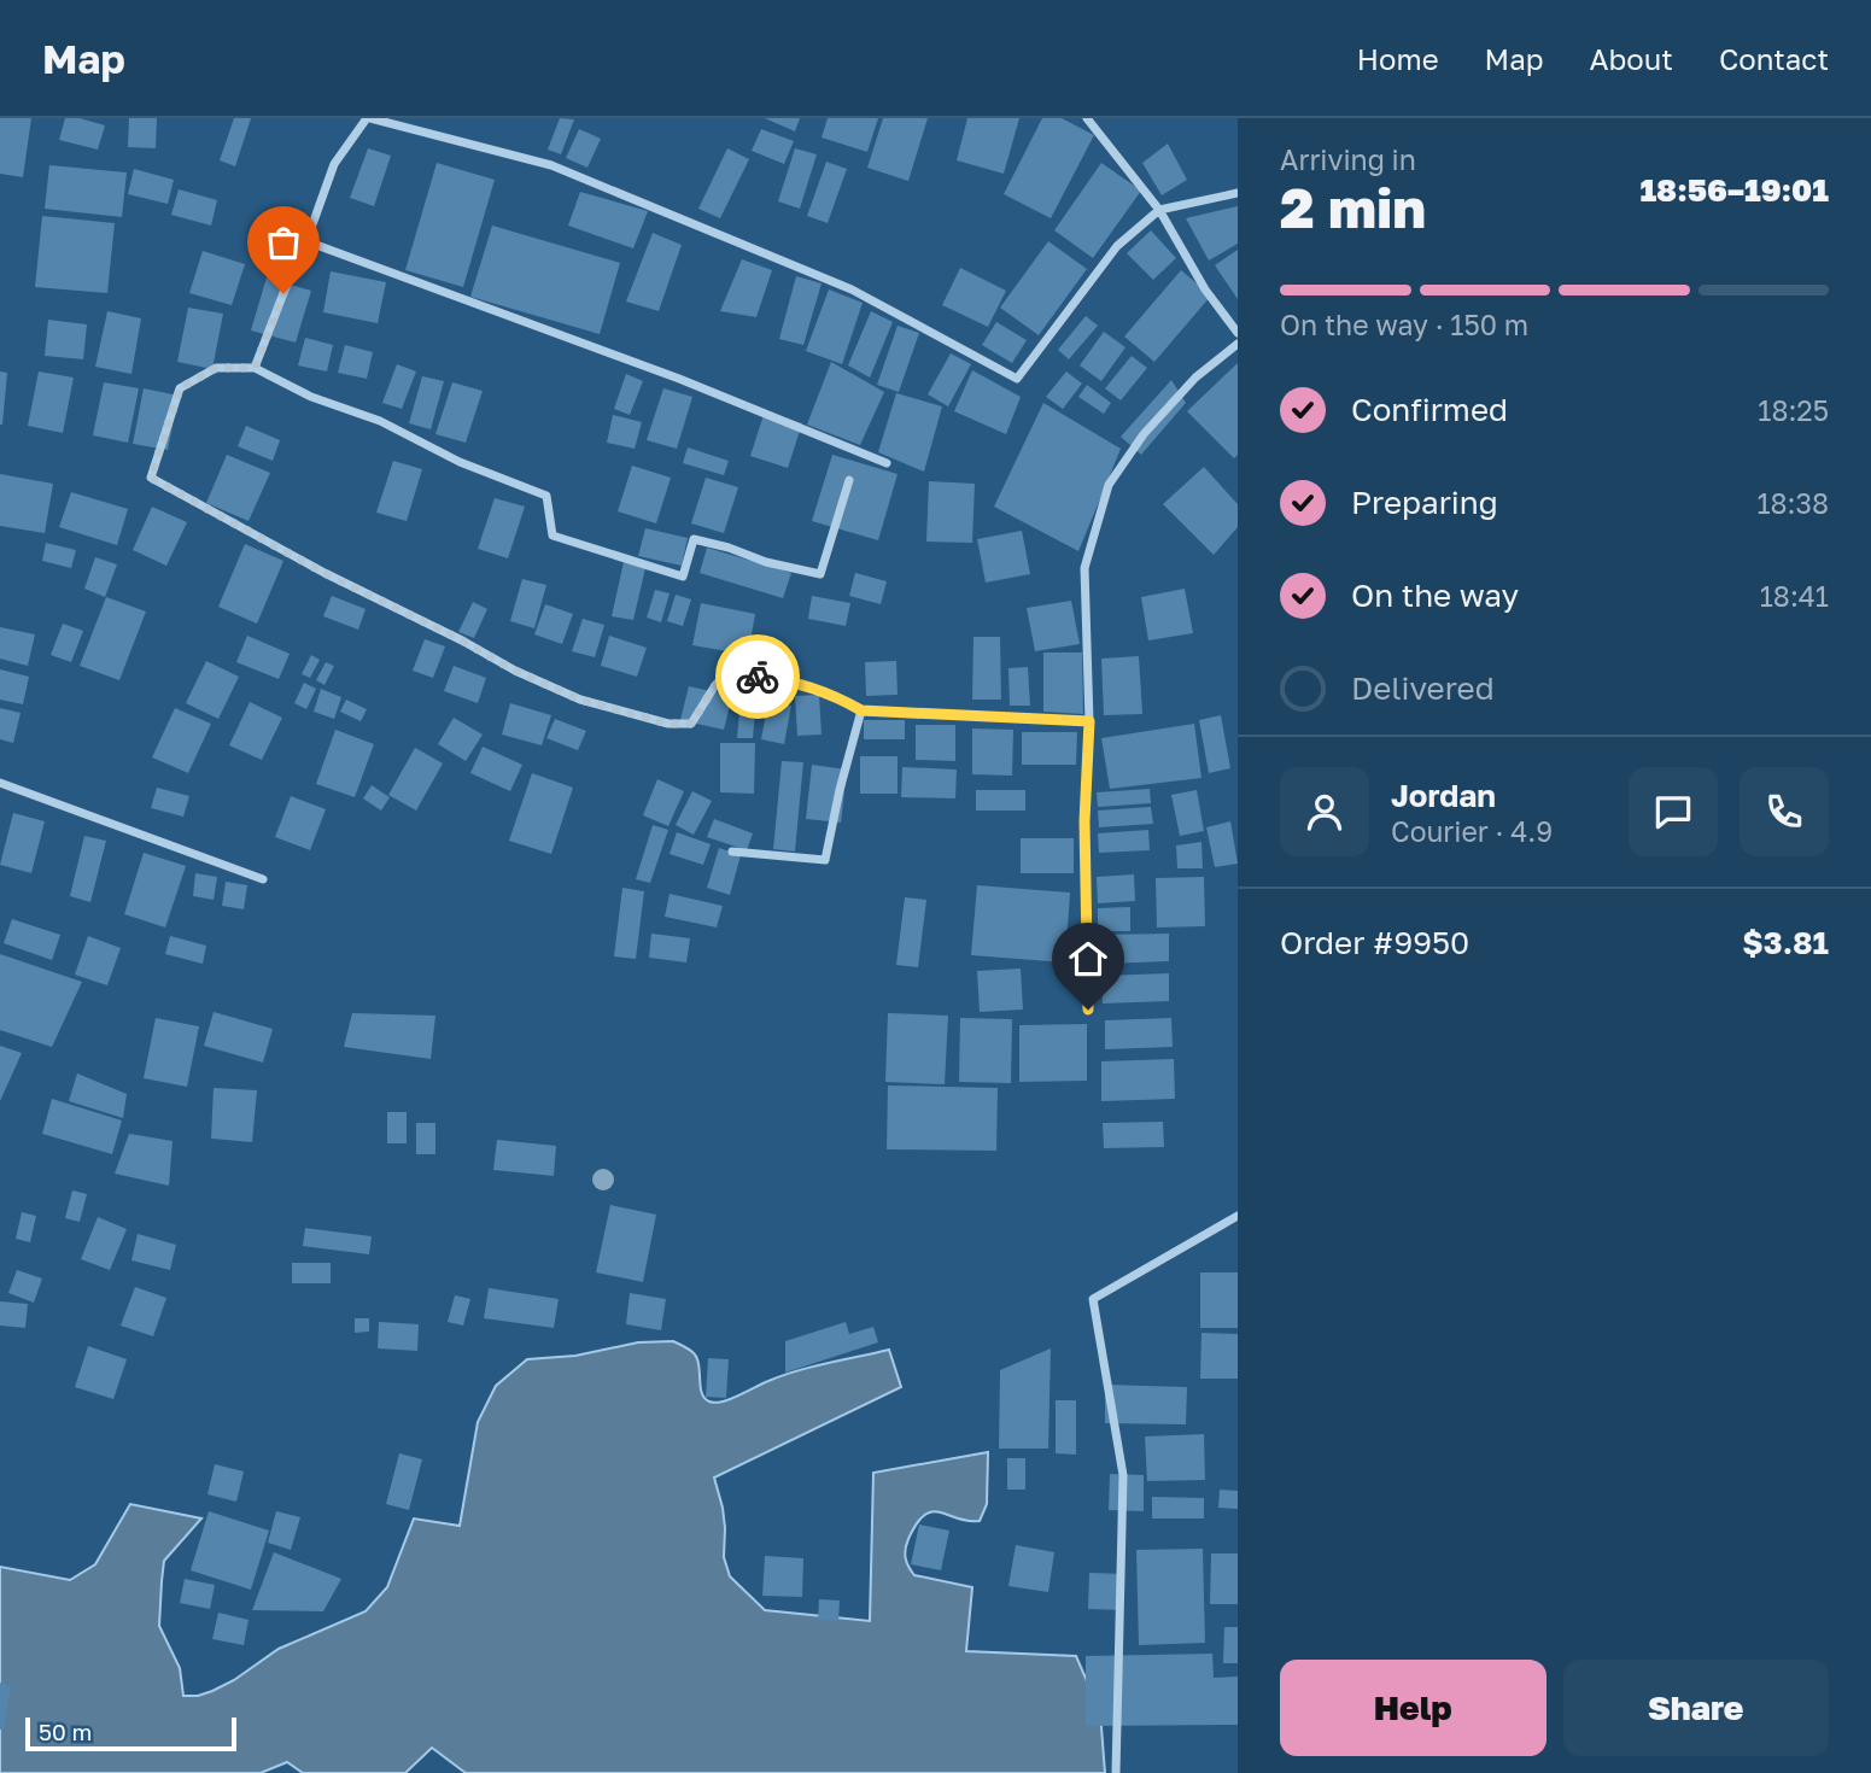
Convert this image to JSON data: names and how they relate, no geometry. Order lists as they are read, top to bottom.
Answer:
{
  "scale_bar": "50 m",
  "page": {
    "header": "Map",
    "nav": [
      "Home",
      "Map",
      "About",
      "Contact"
    ],
    "heading": ["2 min", "Arriving in", "18:56–19:01"],
    "panel": [
      "Jordan",
      "Courier · 4.9",
      "Order #9950",
      "$3.81"
    ],
    "bar": "On the way · 150 m",
    "list": [
      ["Confirmed", "18:25"],
      ["Preparing", "18:38"],
      ["On the way", "18:41"],
      "Delivered"
    ],
    "buttons": ["Help", "Share"],
    "scale": "50 m"
  }
}
